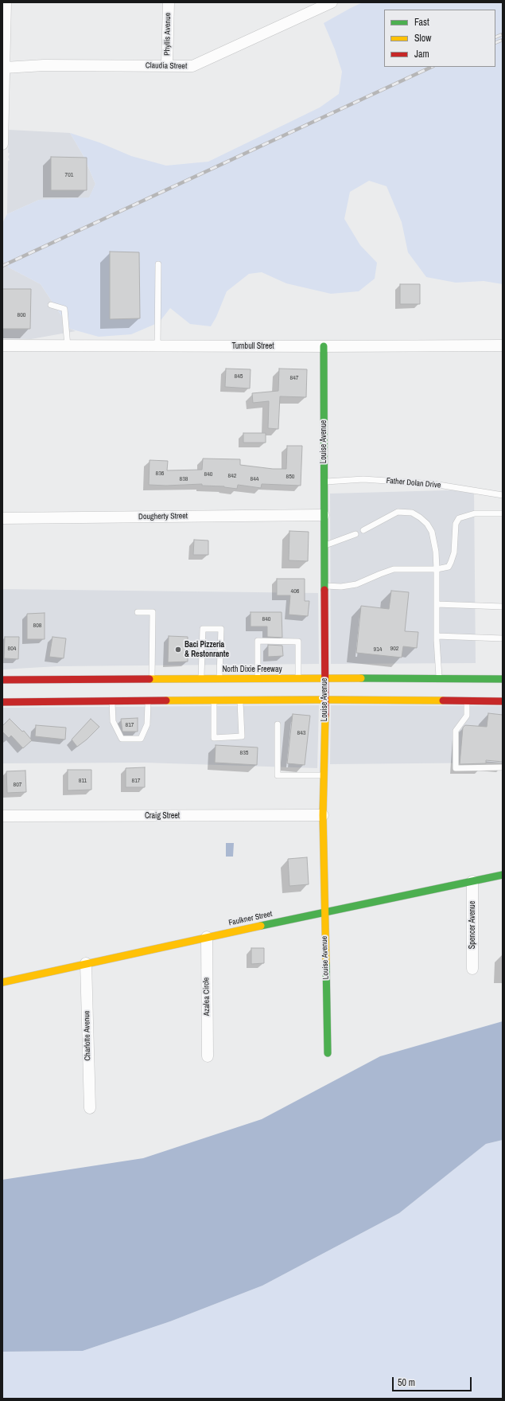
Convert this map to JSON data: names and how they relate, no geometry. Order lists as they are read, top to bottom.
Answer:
{
  "streets": {
    "street": [
      "Phyllis Avenue",
      "Claudia Street",
      "Turnbull Street",
      "Louise Avenue",
      "Dougherty Street",
      "North Dixie Freeway",
      "Craig Street",
      "Faulkner Street",
      "Spencer Avenue",
      "Azalea Circle",
      "Charlotte Avenue"
    ],
    "lane": ["Father Dolan Drive"]
  },
  "crossings": [
    ["Phyllis Avenue", "Claudia Street"],
    ["Turnbull Street", "Louise Avenue"],
    ["Louise Avenue", "Father Dolan Drive"],
    ["Louise Avenue", "Dougherty Street"],
    ["Louise Avenue", "North Dixie Freeway"],
    ["Louise Avenue", "Craig Street"],
    ["Louise Avenue", "Faulkner Street"],
    ["Faulkner Street", "Spencer Avenue"],
    ["Faulkner Street", "Azalea Circle"],
    ["Faulkner Street", "Charlotte Avenue"]
  ],
  "places": ["Baci Pizzeria & Restonrante"],
  "house_numbers": [
    "701",
    "800",
    "845",
    "847",
    "836",
    "840",
    "842",
    "850",
    "838",
    "844",
    "406",
    "840",
    "808",
    "804",
    "902",
    "914",
    "817",
    "843",
    "835",
    "811",
    "817",
    "807"
  ],
  "legend": ["Fast", "Slow", "Jam"],
  "scale_bar": "50 m"
}
